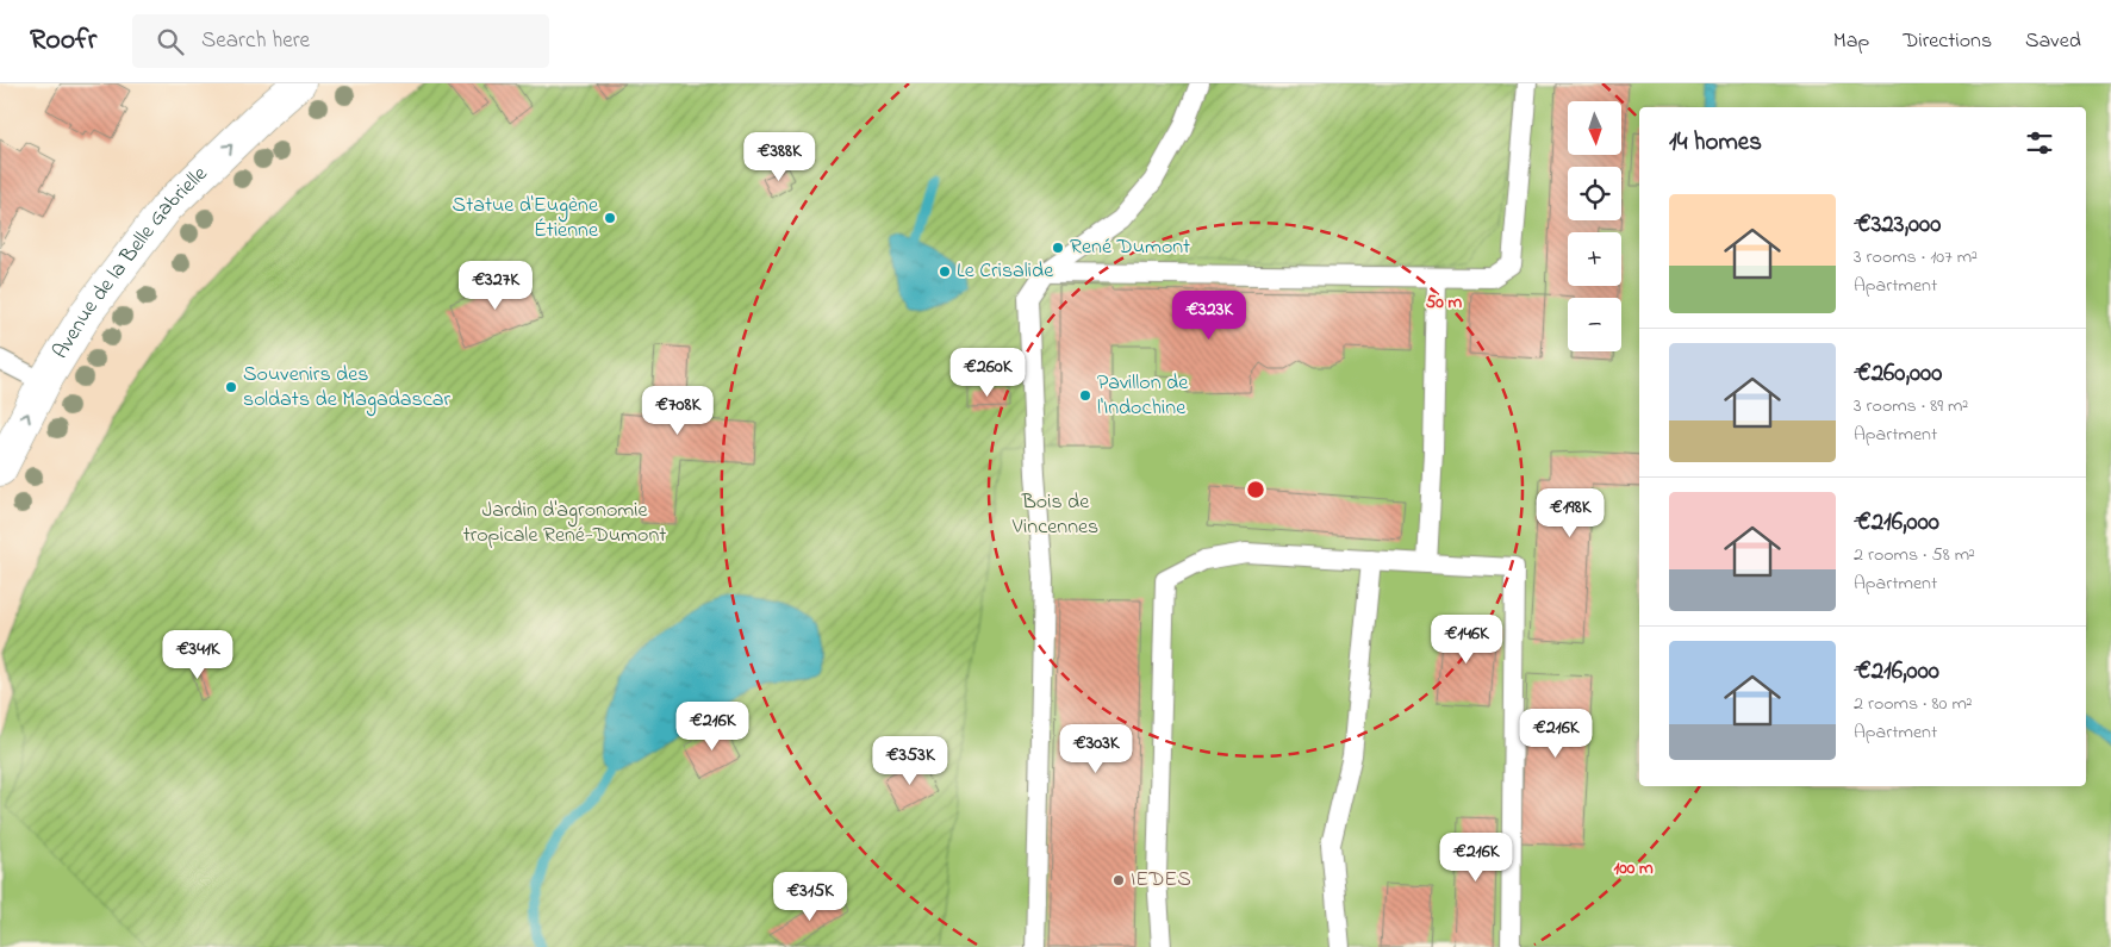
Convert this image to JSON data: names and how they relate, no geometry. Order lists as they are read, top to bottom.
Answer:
{
  "streets": {
    "street": ["Avenue de la Belle Gabrielle"]
  },
  "one_way": ["Avenue de la Belle Gabrielle"],
  "parks": ["Bois de Vincennes", "Jardin d'agronomie tropicale René-Dumont"],
  "places": [
    "Statue d'Eugène Étienne",
    "René Dumont",
    "Le Crisalide",
    "Souvenirs des soldats de Magadascar",
    "Pavillon de l'Indochine",
    "IEDES"
  ],
  "north": "bottom",
  "page": {
    "header": "Roofr",
    "search": "Search here",
    "nav": ["Map", "Directions", "Saved"],
    "map_buttons": ["+", "−"],
    "heading": "14 homes",
    "price": [
      "€388K",
      "€327K",
      "€323K",
      "€260K",
      "€708K",
      "€198K",
      "€146K",
      "€341K",
      "€216K",
      "€216K",
      "€303K",
      "€353K",
      "€216K",
      "€315K"
    ],
    "list": [
      {
        "name": "€323,000",
        "note": "3 rooms · 107 m² · Apartment"
      },
      {
        "name": "€260,000",
        "note": "3 rooms · 89 m² · Apartment"
      },
      {
        "name": "€216,000",
        "note": "2 rooms · 58 m² · Apartment"
      },
      {
        "name": "€216,000",
        "note": "2 rooms · 80 m² · Apartment"
      }
    ]
  },
  "rings": ["50 m", "100 m"]
}
